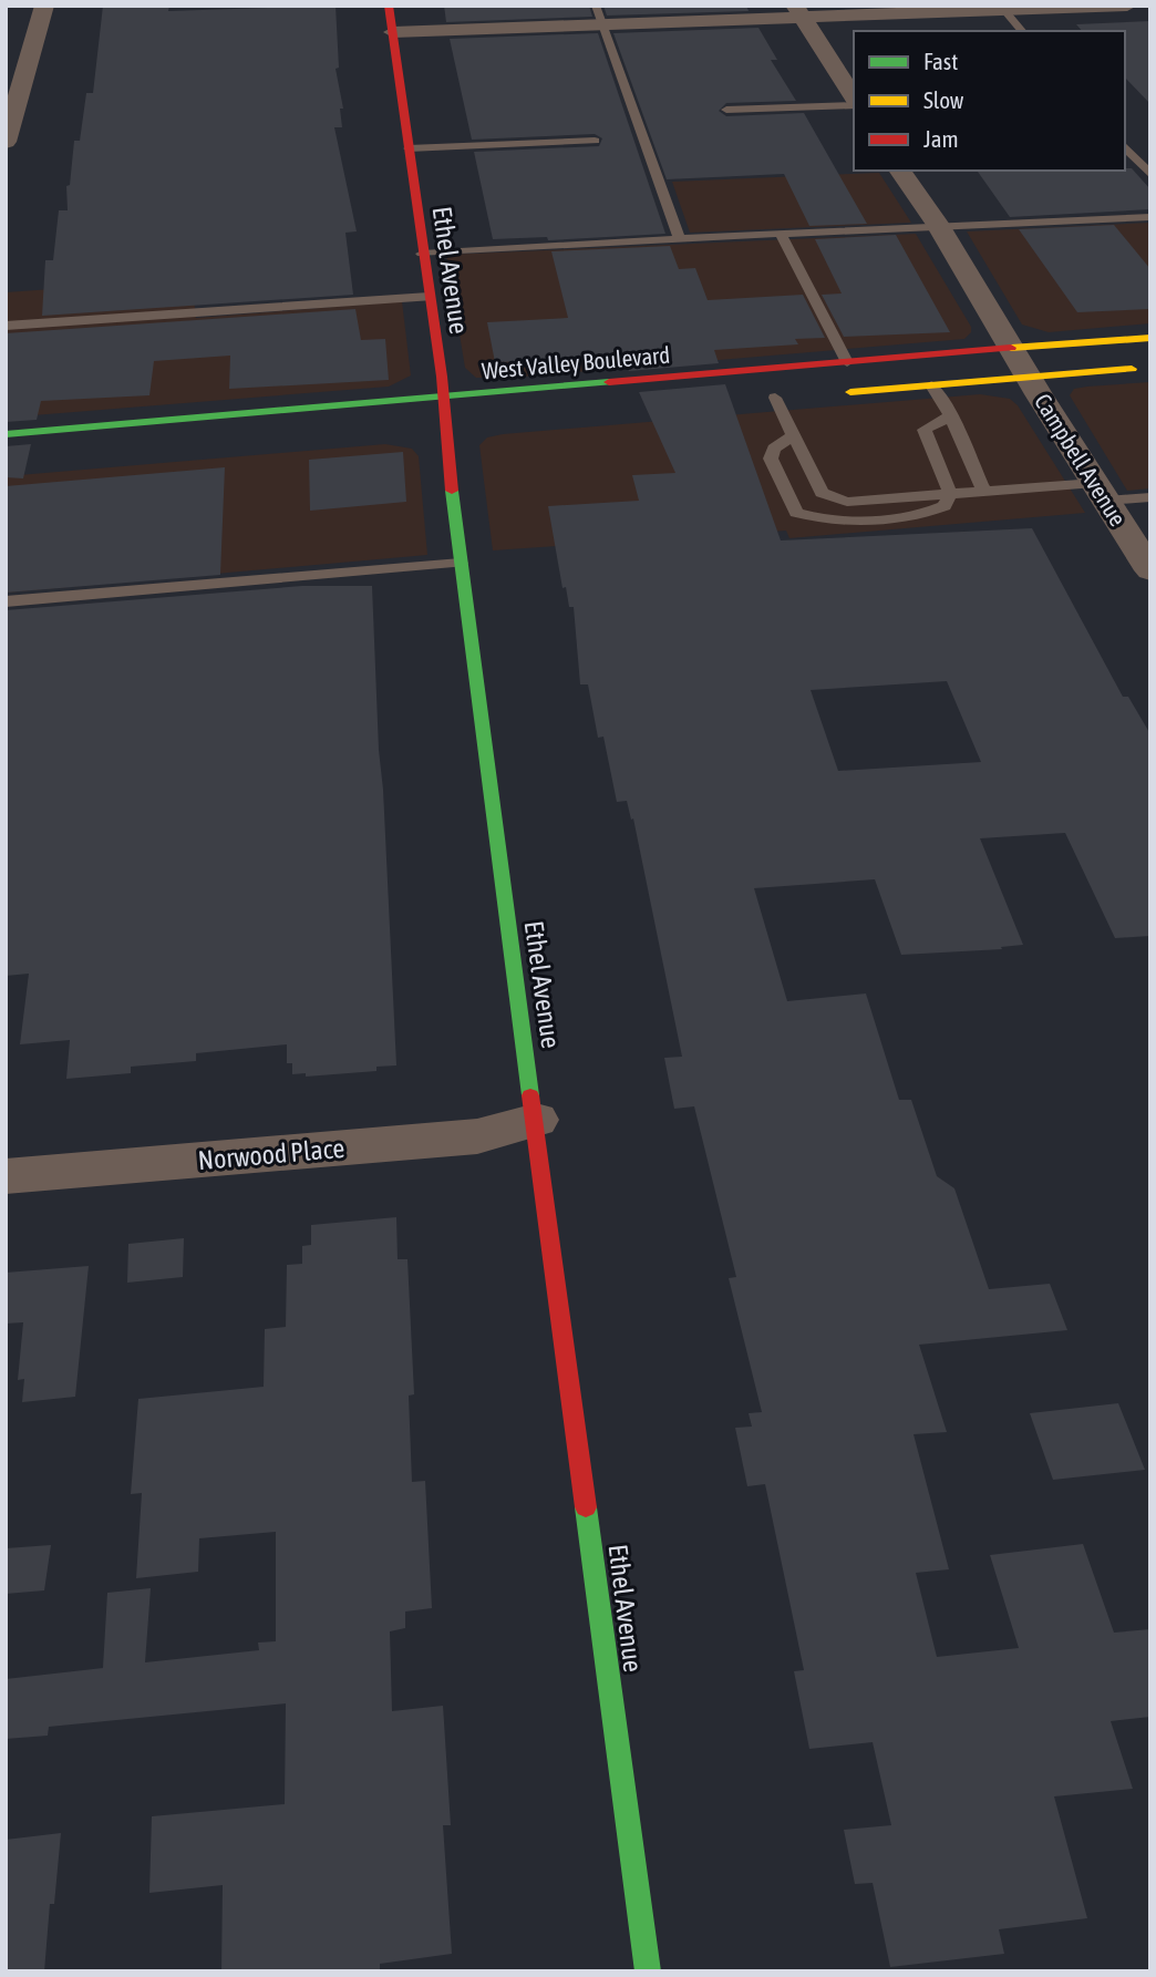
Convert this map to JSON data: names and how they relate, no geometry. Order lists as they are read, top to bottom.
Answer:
{
  "streets": {
    "street": [
      "Ethel Avenue",
      "West Valley Boulevard",
      "Campbell Avenue",
      "Norwood Place"
    ]
  },
  "crossings": [
    ["Ethel Avenue", "West Valley Boulevard"],
    ["Ethel Avenue", "Norwood Place"],
    ["West Valley Boulevard", "Campbell Avenue"]
  ],
  "legend": ["Fast", "Slow", "Jam"]
}
